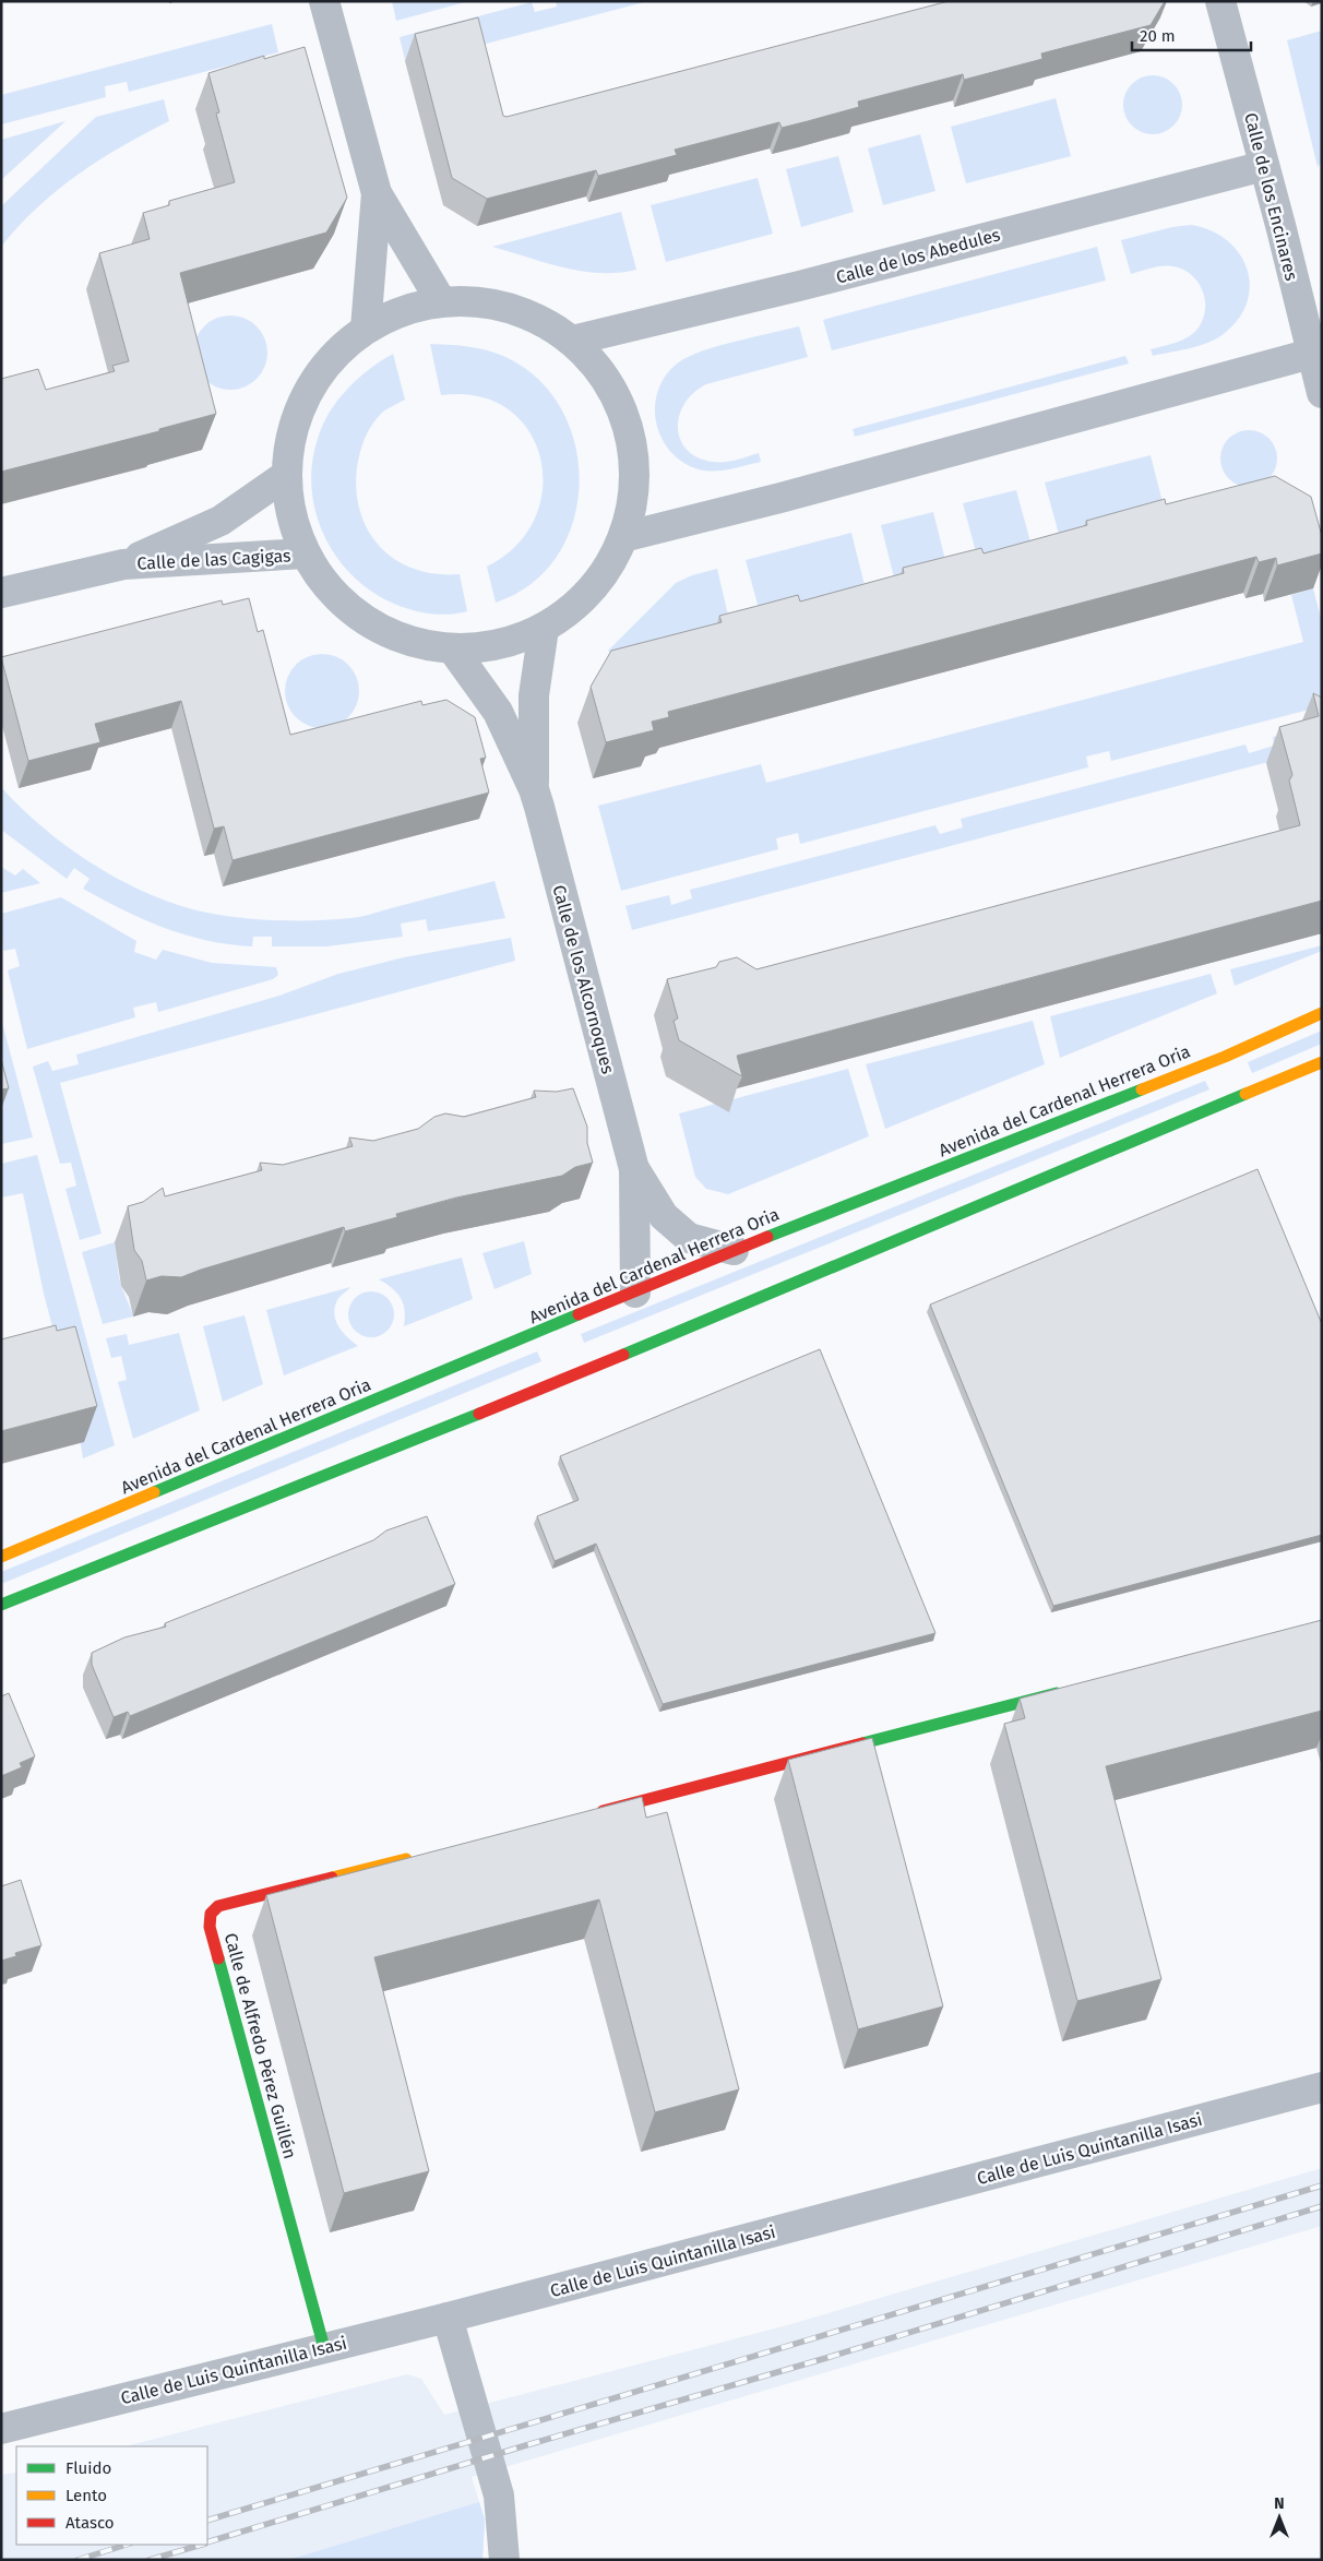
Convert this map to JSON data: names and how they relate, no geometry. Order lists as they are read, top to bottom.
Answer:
{
  "streets": {
    "main road": ["Avenida del Cardenal Herrera Oria", "Calle de Alfredo Pérez Guillén"],
    "street": [
      "Calle de los Encinares",
      "Calle de los Abedules",
      "Calle de las Cagigas",
      "Calle de los Alcornoques",
      "Calle de Luis Quintanilla Isasi"
    ]
  },
  "crossings": [
    ["Calle de los Encinares", "Calle de los Abedules"],
    ["Calle de los Alcornoques", "Avenida del Cardenal Herrera Oria"],
    ["Calle de Alfredo Pérez Guillén", "Calle de Luis Quintanilla Isasi"]
  ],
  "legend": ["Fluido", "Lento", "Atasco"],
  "scale_bar": "20 m",
  "north": "top"
}
